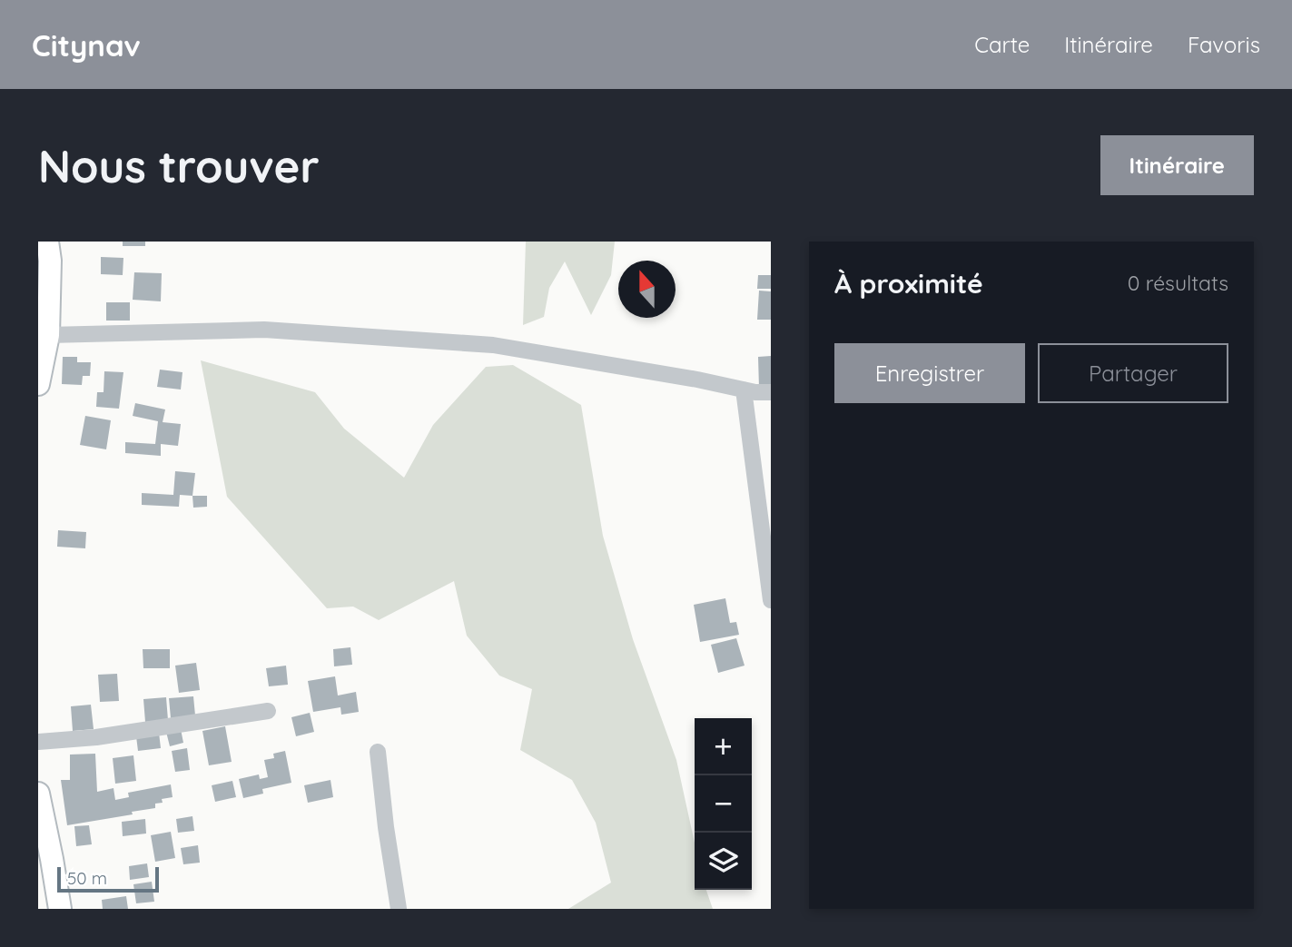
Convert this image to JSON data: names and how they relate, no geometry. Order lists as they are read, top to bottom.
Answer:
{
  "scale_bar": "50 m",
  "north": "top",
  "page": {
    "header": "Citynav",
    "nav": ["Carte", "Itinéraire", "Favoris"],
    "buttons": [
      "Itinéraire",
      ["Enregistrer", "Partager"]
    ],
    "title": "Nous trouver",
    "heading": ["À proximité", "0 résultats"],
    "map_buttons": ["+", "−"],
    "scale": "50 m"
  }
}
